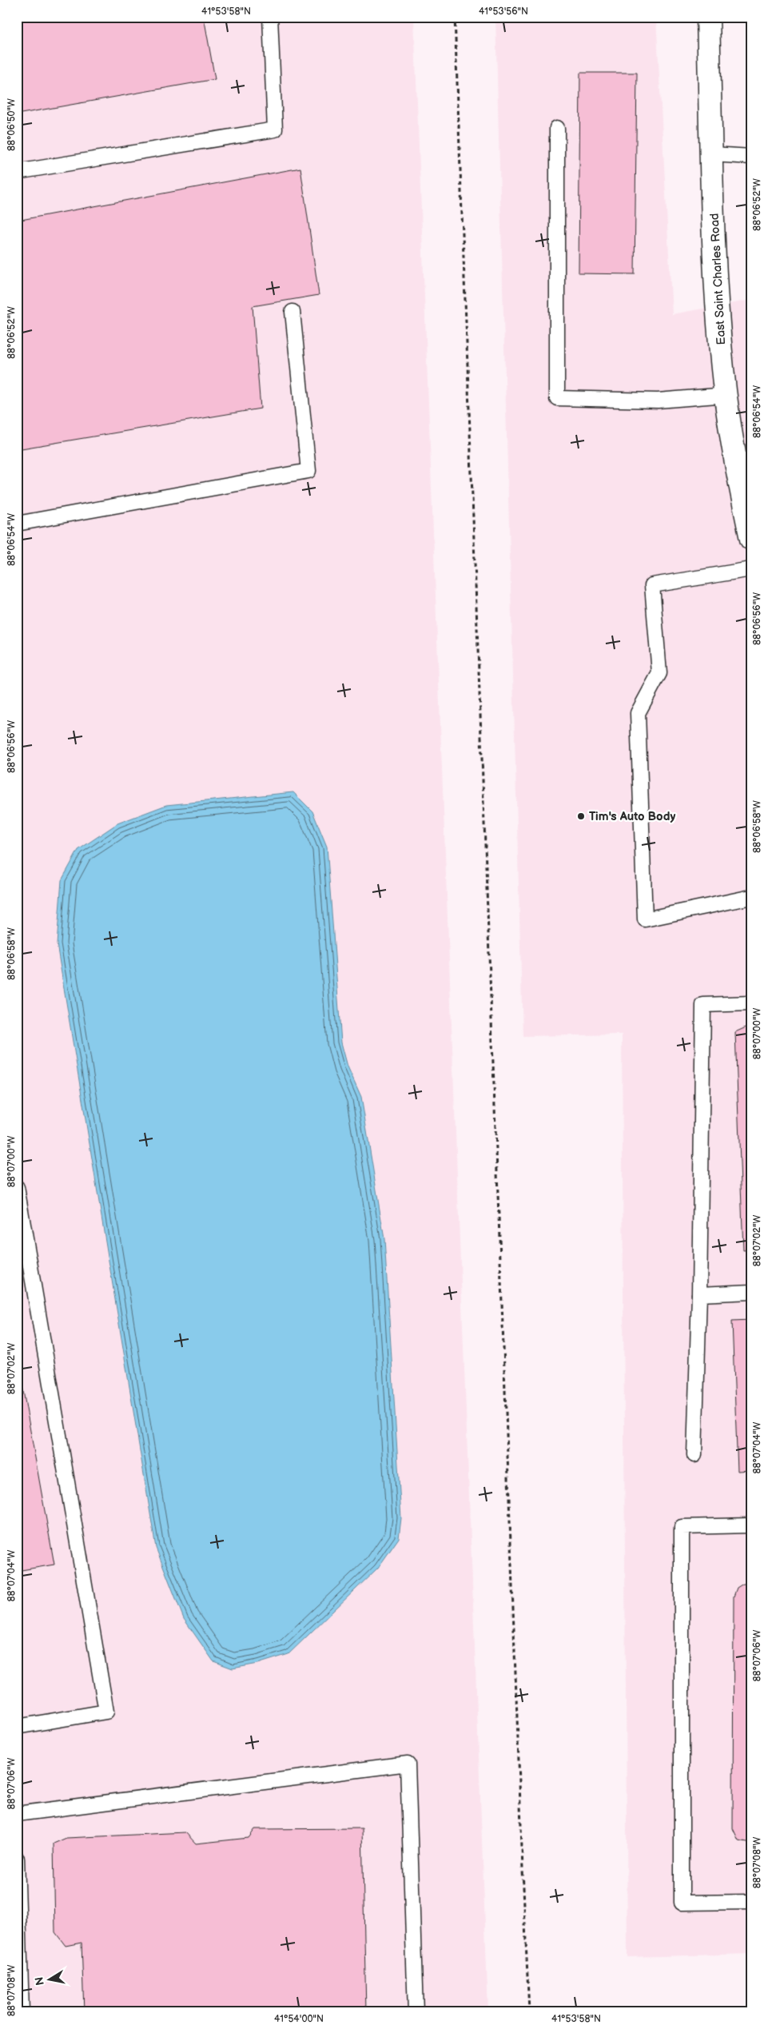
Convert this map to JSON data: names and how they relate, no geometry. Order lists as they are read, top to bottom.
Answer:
{
  "streets": {
    "street": ["East Saint Charles Road"]
  },
  "places": ["Tim's Auto Body"],
  "north": "left",
  "coordinates": [
    "41°53'58\"N",
    "41°53'56\"N",
    "88°06'50\"W",
    "88°06'52\"W",
    "88°06'54\"W",
    "88°06'56\"W",
    "88°06'58\"W",
    "88°07'00\"W",
    "88°07'02\"W",
    "88°07'04\"W",
    "88°07'06\"W",
    "88°07'08\"W",
    "41°54'00\"N"
  ]
}
